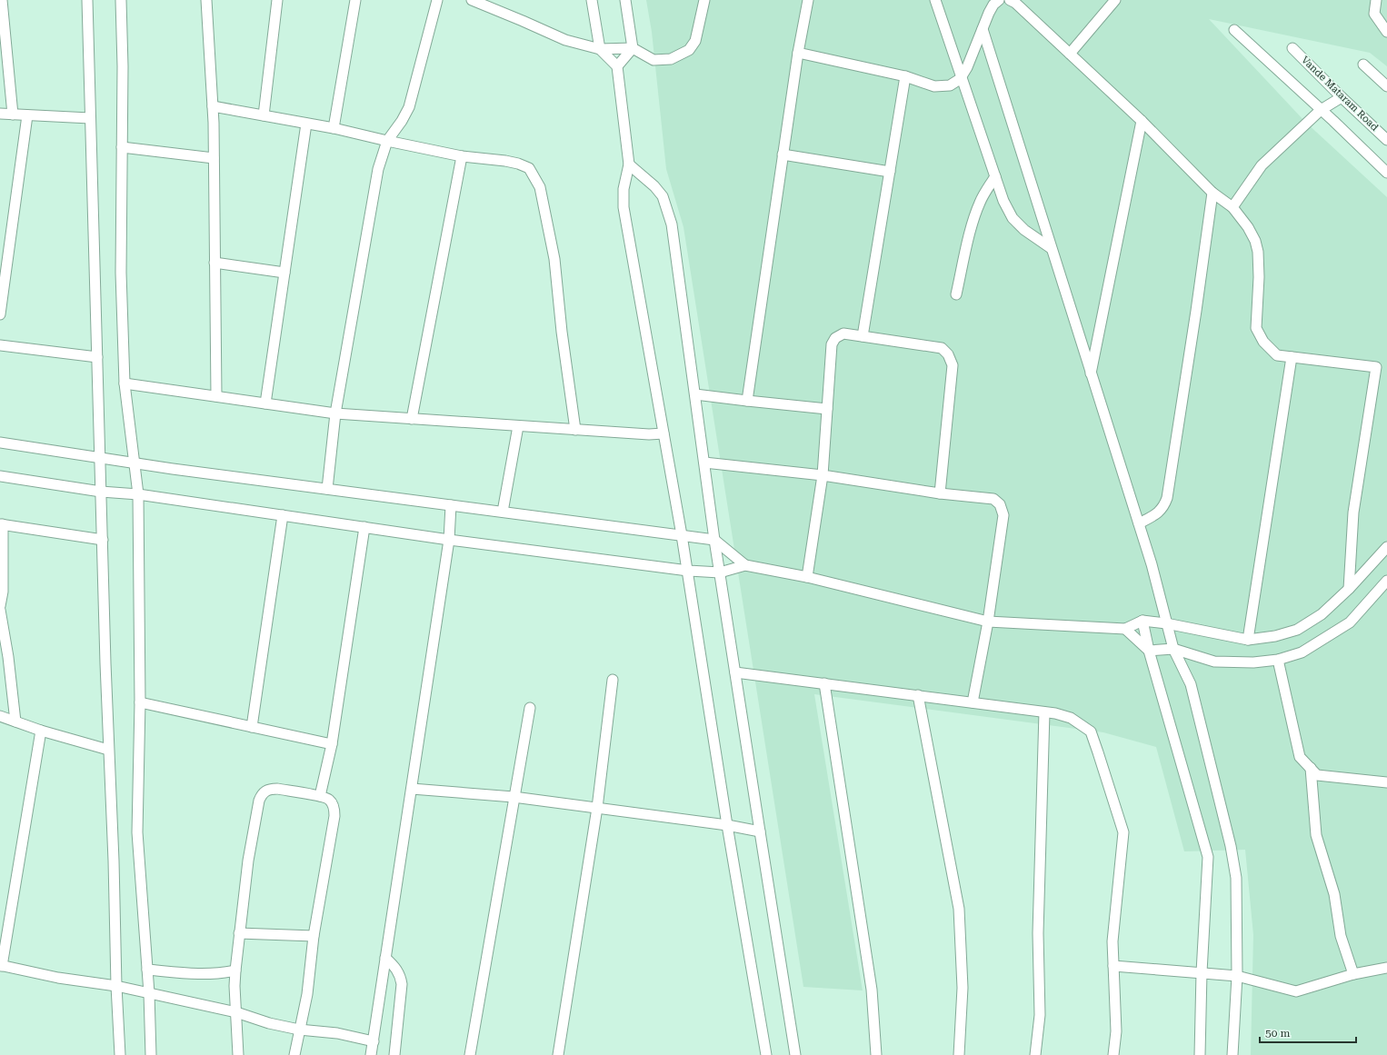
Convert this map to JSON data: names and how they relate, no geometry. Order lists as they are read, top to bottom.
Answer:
{
  "streets": {
    "street": ["Vande Mataram Road"]
  },
  "scale_bar": "50 m"
}
